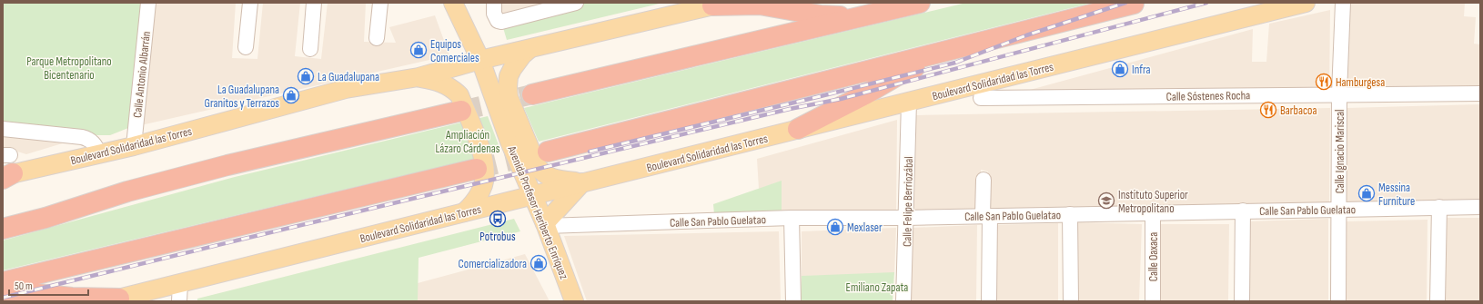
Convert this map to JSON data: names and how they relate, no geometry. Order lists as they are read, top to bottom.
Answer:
{
  "streets": {
    "main road": ["Boulevard Solidaridad las Torres", "Avenida Profesor Heriberto Enríquez"],
    "street": [
      "Calle Antonio Albarrán",
      "Calle Sóstenes Rocha",
      "Calle Ignacio Mariscal",
      "Calle Felipe Berriozábal",
      "Calle San Pablo Guelatao",
      "Calle Oaxaca"
    ]
  },
  "crossings": [
    ["Calle Antonio Albarrán", "Boulevard Solidaridad las Torres"],
    ["Boulevard Solidaridad las Torres", "Calle Felipe Berriozábal"],
    ["Boulevard Solidaridad las Torres", "Avenida Profesor Heriberto Enríquez"],
    ["Calle Sóstenes Rocha", "Calle Ignacio Mariscal"],
    ["Calle Ignacio Mariscal", "Calle San Pablo Guelatao"],
    ["Calle Felipe Berriozábal", "Calle San Pablo Guelatao"],
    ["Calle San Pablo Guelatao", "Avenida Profesor Heriberto Enríquez"],
    ["Calle San Pablo Guelatao", "Calle Oaxaca"]
  ],
  "parks": ["Parque Metropolitano Bicentenario", "Ampliación Lázaro Cárdenas", "Emiliano Zapata"],
  "places": {
    "shop": [
      "Equipos Comerciales",
      "Infra",
      "La Guadalupana",
      "La Guadalupana Granitos y Terrazos",
      "Messina Furniture",
      "Mexlaser",
      "Comercializadora"
    ],
    "restaurant": ["Hamburgesa", "Barbacoa"],
    "school or university": ["Instituto Superior Metropolitano"],
    "bus stop": ["Potrobus"]
  },
  "scale_bar": "50 m"
}
